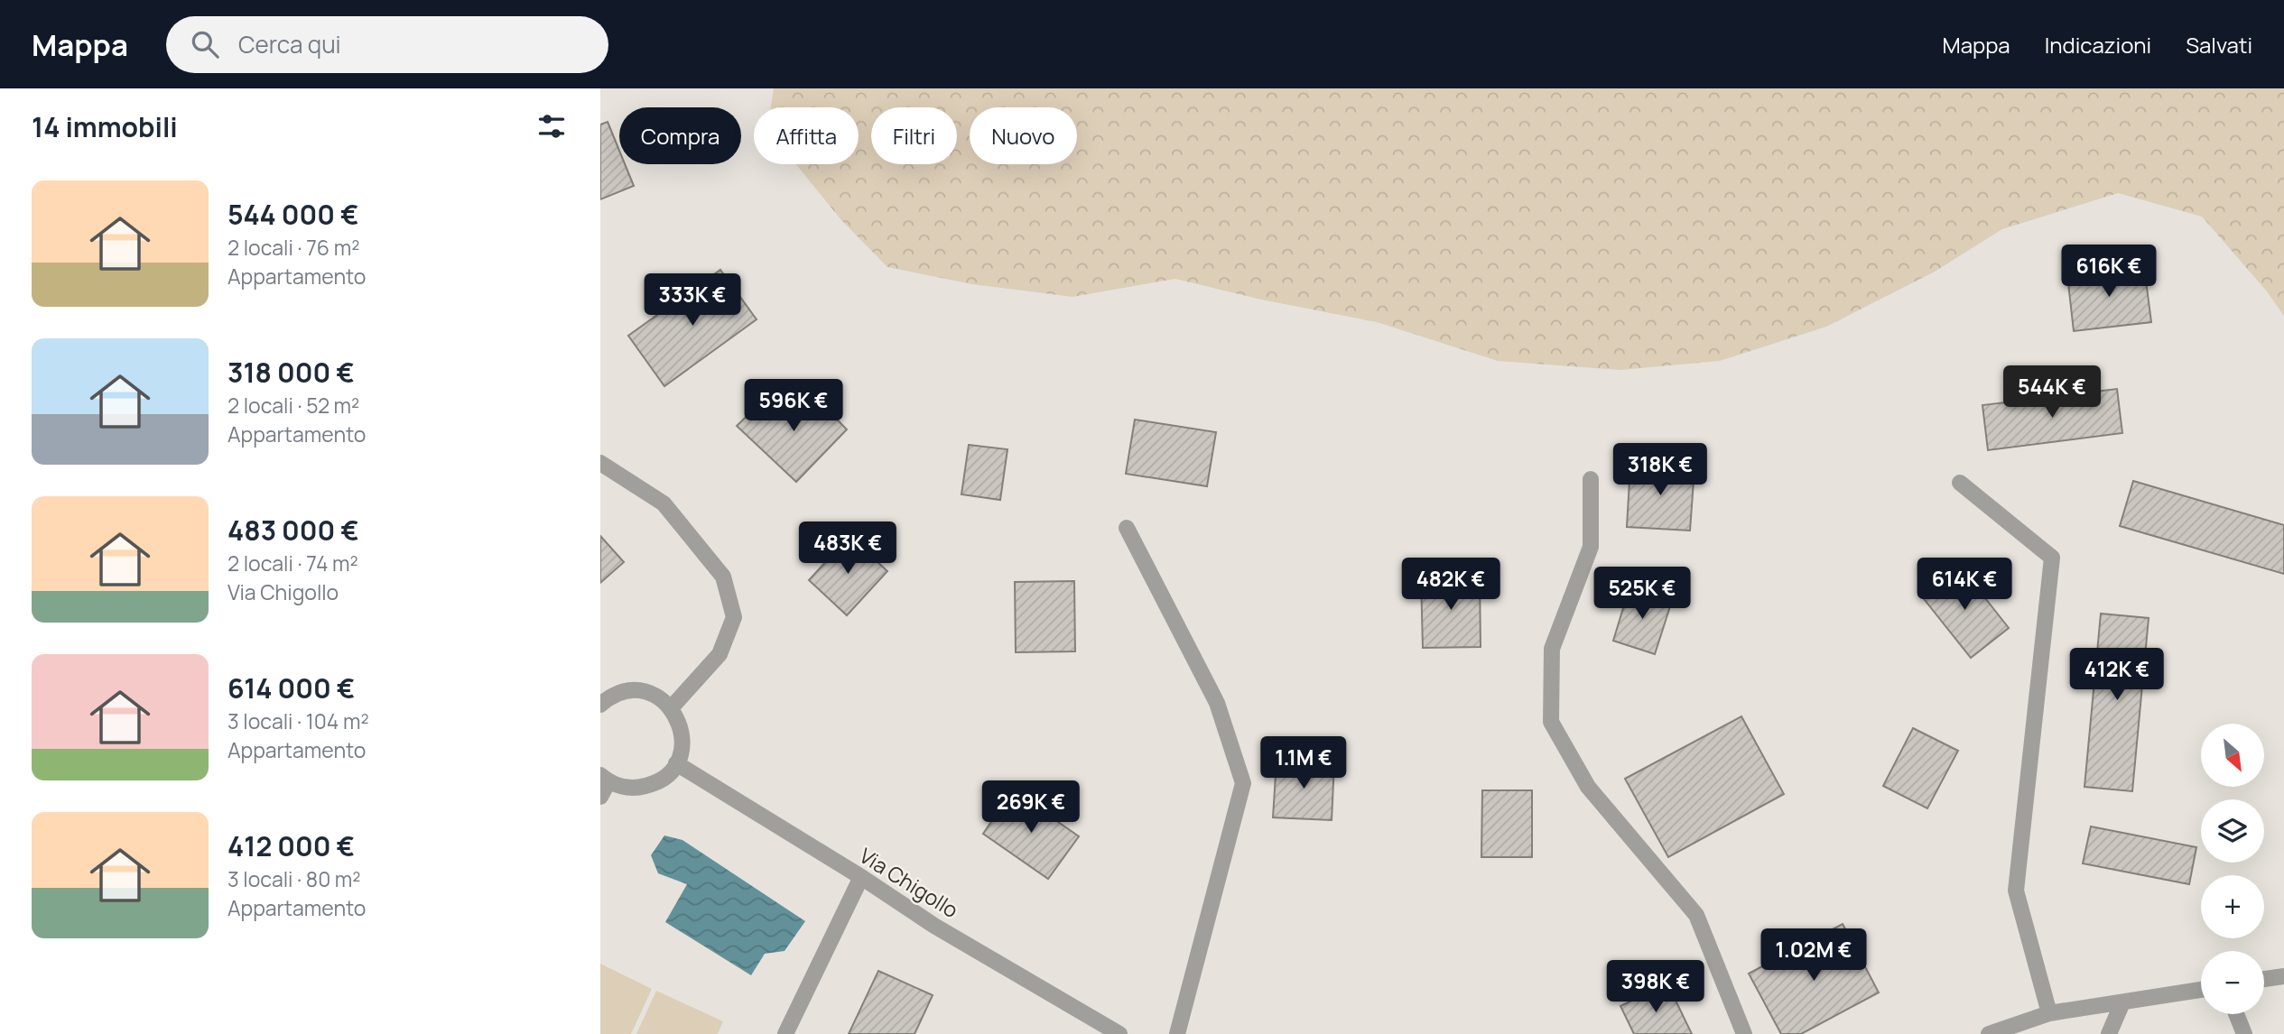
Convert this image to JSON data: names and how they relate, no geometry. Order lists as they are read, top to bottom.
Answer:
{
  "streets": {
    "street": ["Via Chigollo"]
  },
  "north": "bottom right",
  "page": {
    "header": "Mappa",
    "search": "Cerca qui",
    "nav": ["Mappa", "Indicazioni", "Salvati"],
    "heading": "14 immobili",
    "chip": [
      "Compra",
      "Affitta",
      "Filtri",
      "Nuovo"
    ],
    "list": [
      {
        "name": "544 000 €",
        "note": "2 locali · 76 m² · Appartamento"
      },
      {
        "name": "318 000 €",
        "note": "2 locali · 52 m² · Appartamento"
      },
      {
        "name": "483 000 €",
        "note": "2 locali · 74 m² · Via Chigollo"
      },
      {
        "name": "614 000 €",
        "note": "3 locali · 104 m² · Appartamento"
      },
      {
        "name": "412 000 €",
        "note": "3 locali · 80 m² · Appartamento"
      }
    ],
    "price": [
      "616K €",
      "333K €",
      "544K €",
      "596K €",
      "318K €",
      "483K €",
      "482K €",
      "614K €",
      "525K €",
      "412K €",
      "1.1M €",
      "269K €",
      "1.02M €",
      "398K €"
    ],
    "map_buttons": ["+", "−"]
  }
}
